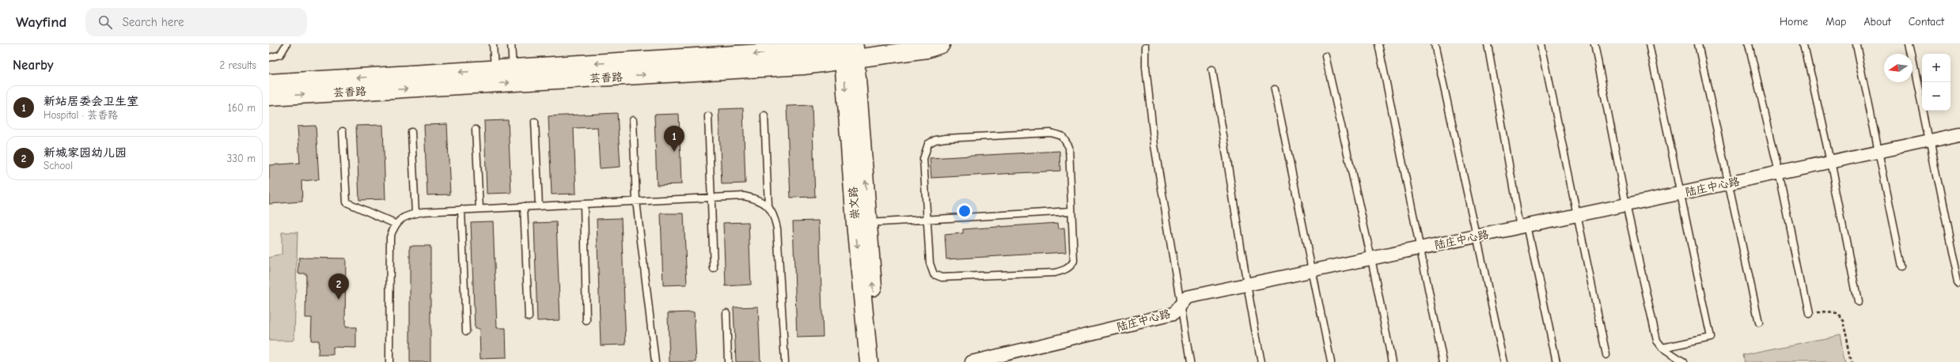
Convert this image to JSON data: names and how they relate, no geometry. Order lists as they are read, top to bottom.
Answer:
{
  "streets": {
    "street": ["芸香路", "陆庄中心路", "崇文路"]
  },
  "crossings": [
    ["芸香路", "崇文路"]
  ],
  "north": "left",
  "page": {
    "header": "Wayfind",
    "search": "Search here",
    "nav": [
      "Home",
      "Map",
      "About",
      "Contact"
    ],
    "heading": ["Nearby", "2 results"],
    "map_buttons": ["+", "−"],
    "list": [
      {
        "mark": "1",
        "name": "新站居委会卫生室",
        "note": "Hospital · 芸香路",
        "value": "160 m"
      },
      {
        "mark": "2",
        "name": "新城家园幼儿园",
        "note": "School",
        "value": "330 m"
      }
    ],
    "pins": ["1", "2"]
  }
}
